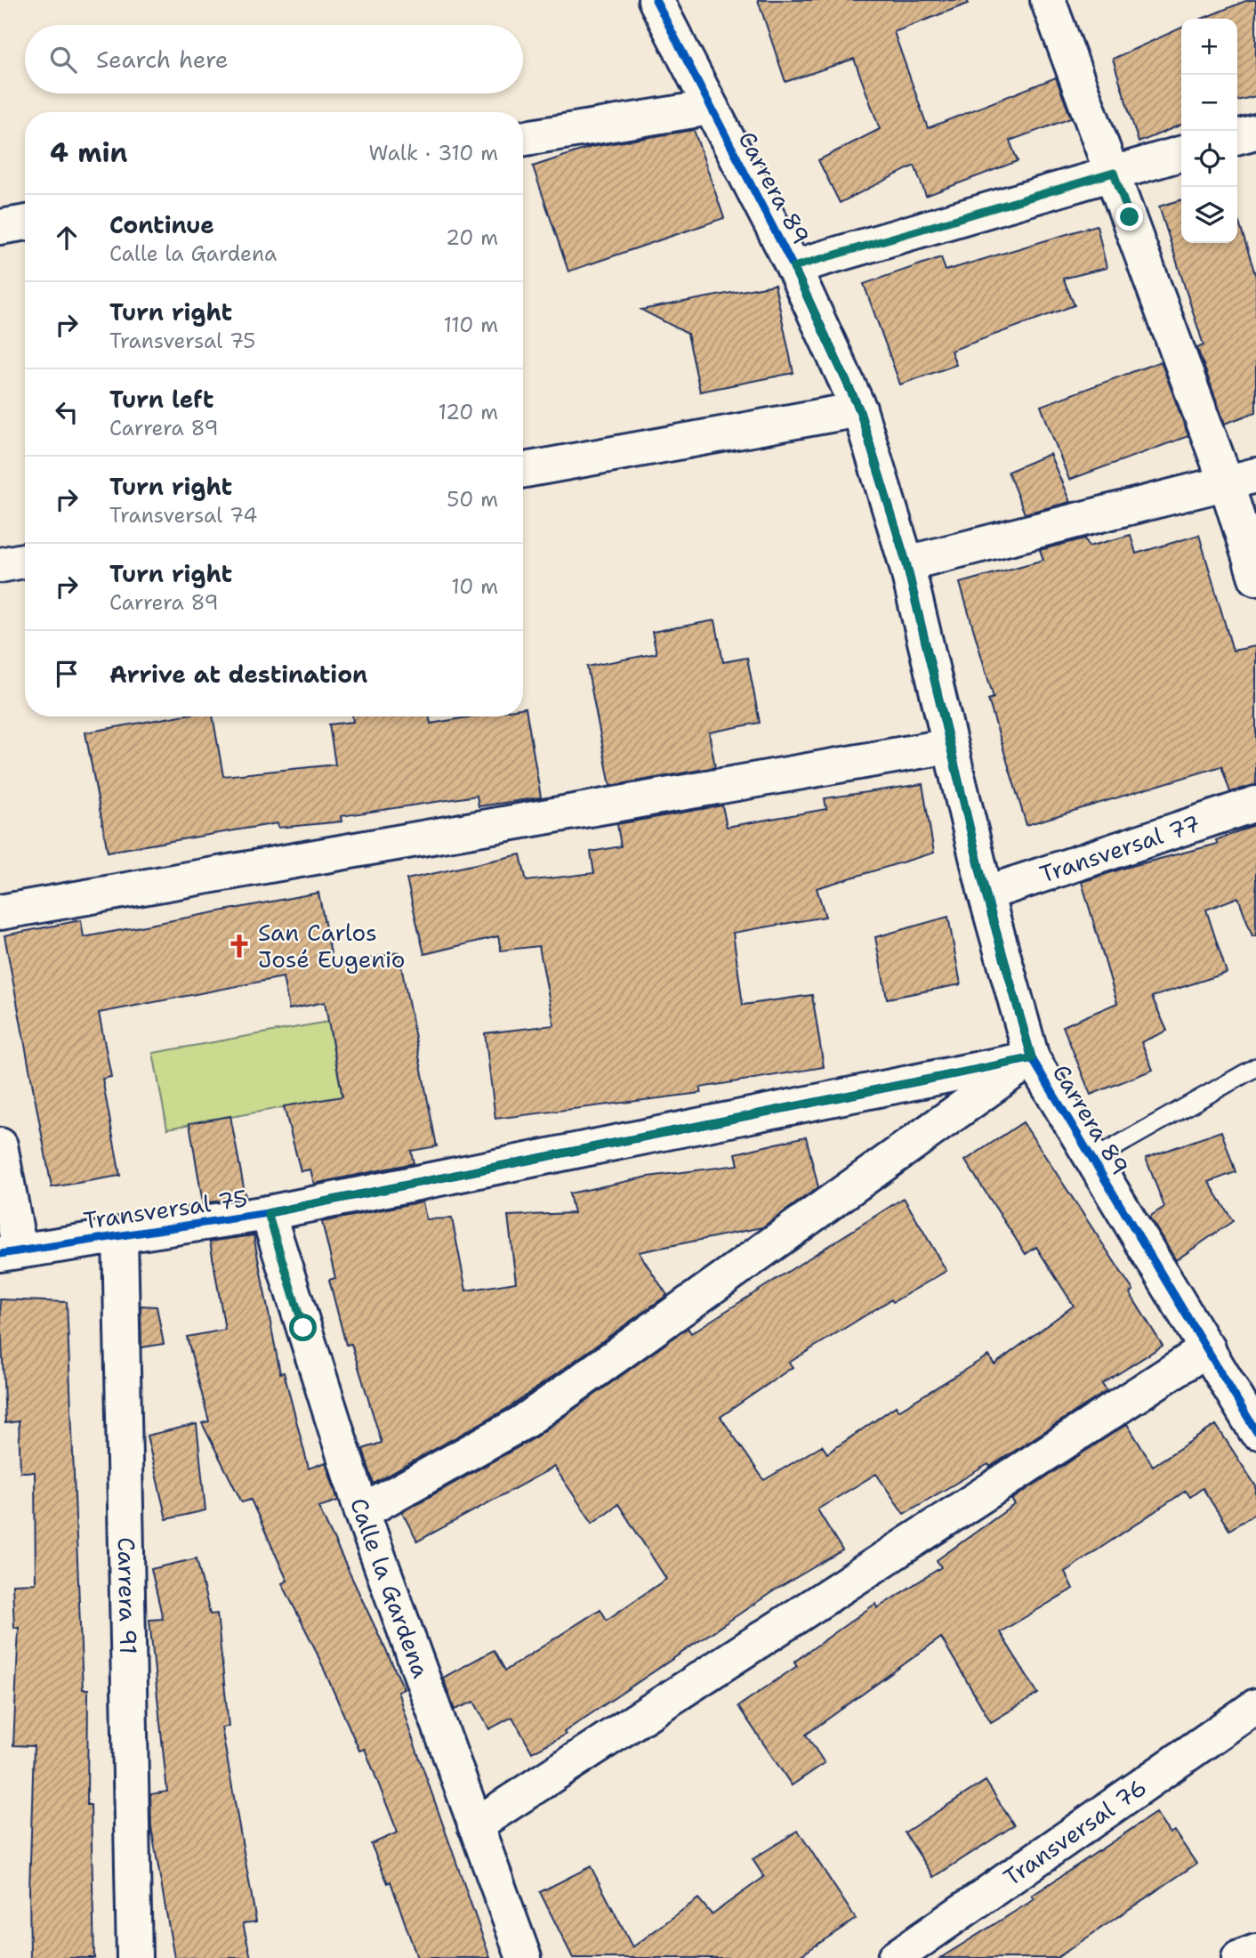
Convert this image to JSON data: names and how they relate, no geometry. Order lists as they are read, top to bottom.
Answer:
{
  "streets": {
    "street": [
      "Carrera 89",
      "Transversal 77",
      "Transversal 75",
      "Calle la Gardena",
      "Carrera 91",
      "Transversal 76"
    ]
  },
  "crossings": [
    ["Carrera 89", "Transversal 77"],
    ["Carrera 89", "Transversal 75"],
    ["Transversal 75", "Calle la Gardena"],
    ["Transversal 75", "Carrera 91"]
  ],
  "places": {
    "church": ["San Carlos José Eugenio"]
  },
  "page": {
    "map_buttons": ["+", "−"],
    "search": "Search here",
    "heading": ["4 min", "Walk · 310 m"],
    "list": [
      ["Continue", "Calle la Gardena", "20 m"],
      ["Turn right", "Transversal 75", "110 m"],
      ["Turn left", "Carrera 89", "120 m"],
      ["Turn right", "Transversal 74", "50 m"],
      ["Turn right", "Carrera 89", "10 m"],
      "Arrive at destination"
    ]
  }
}
